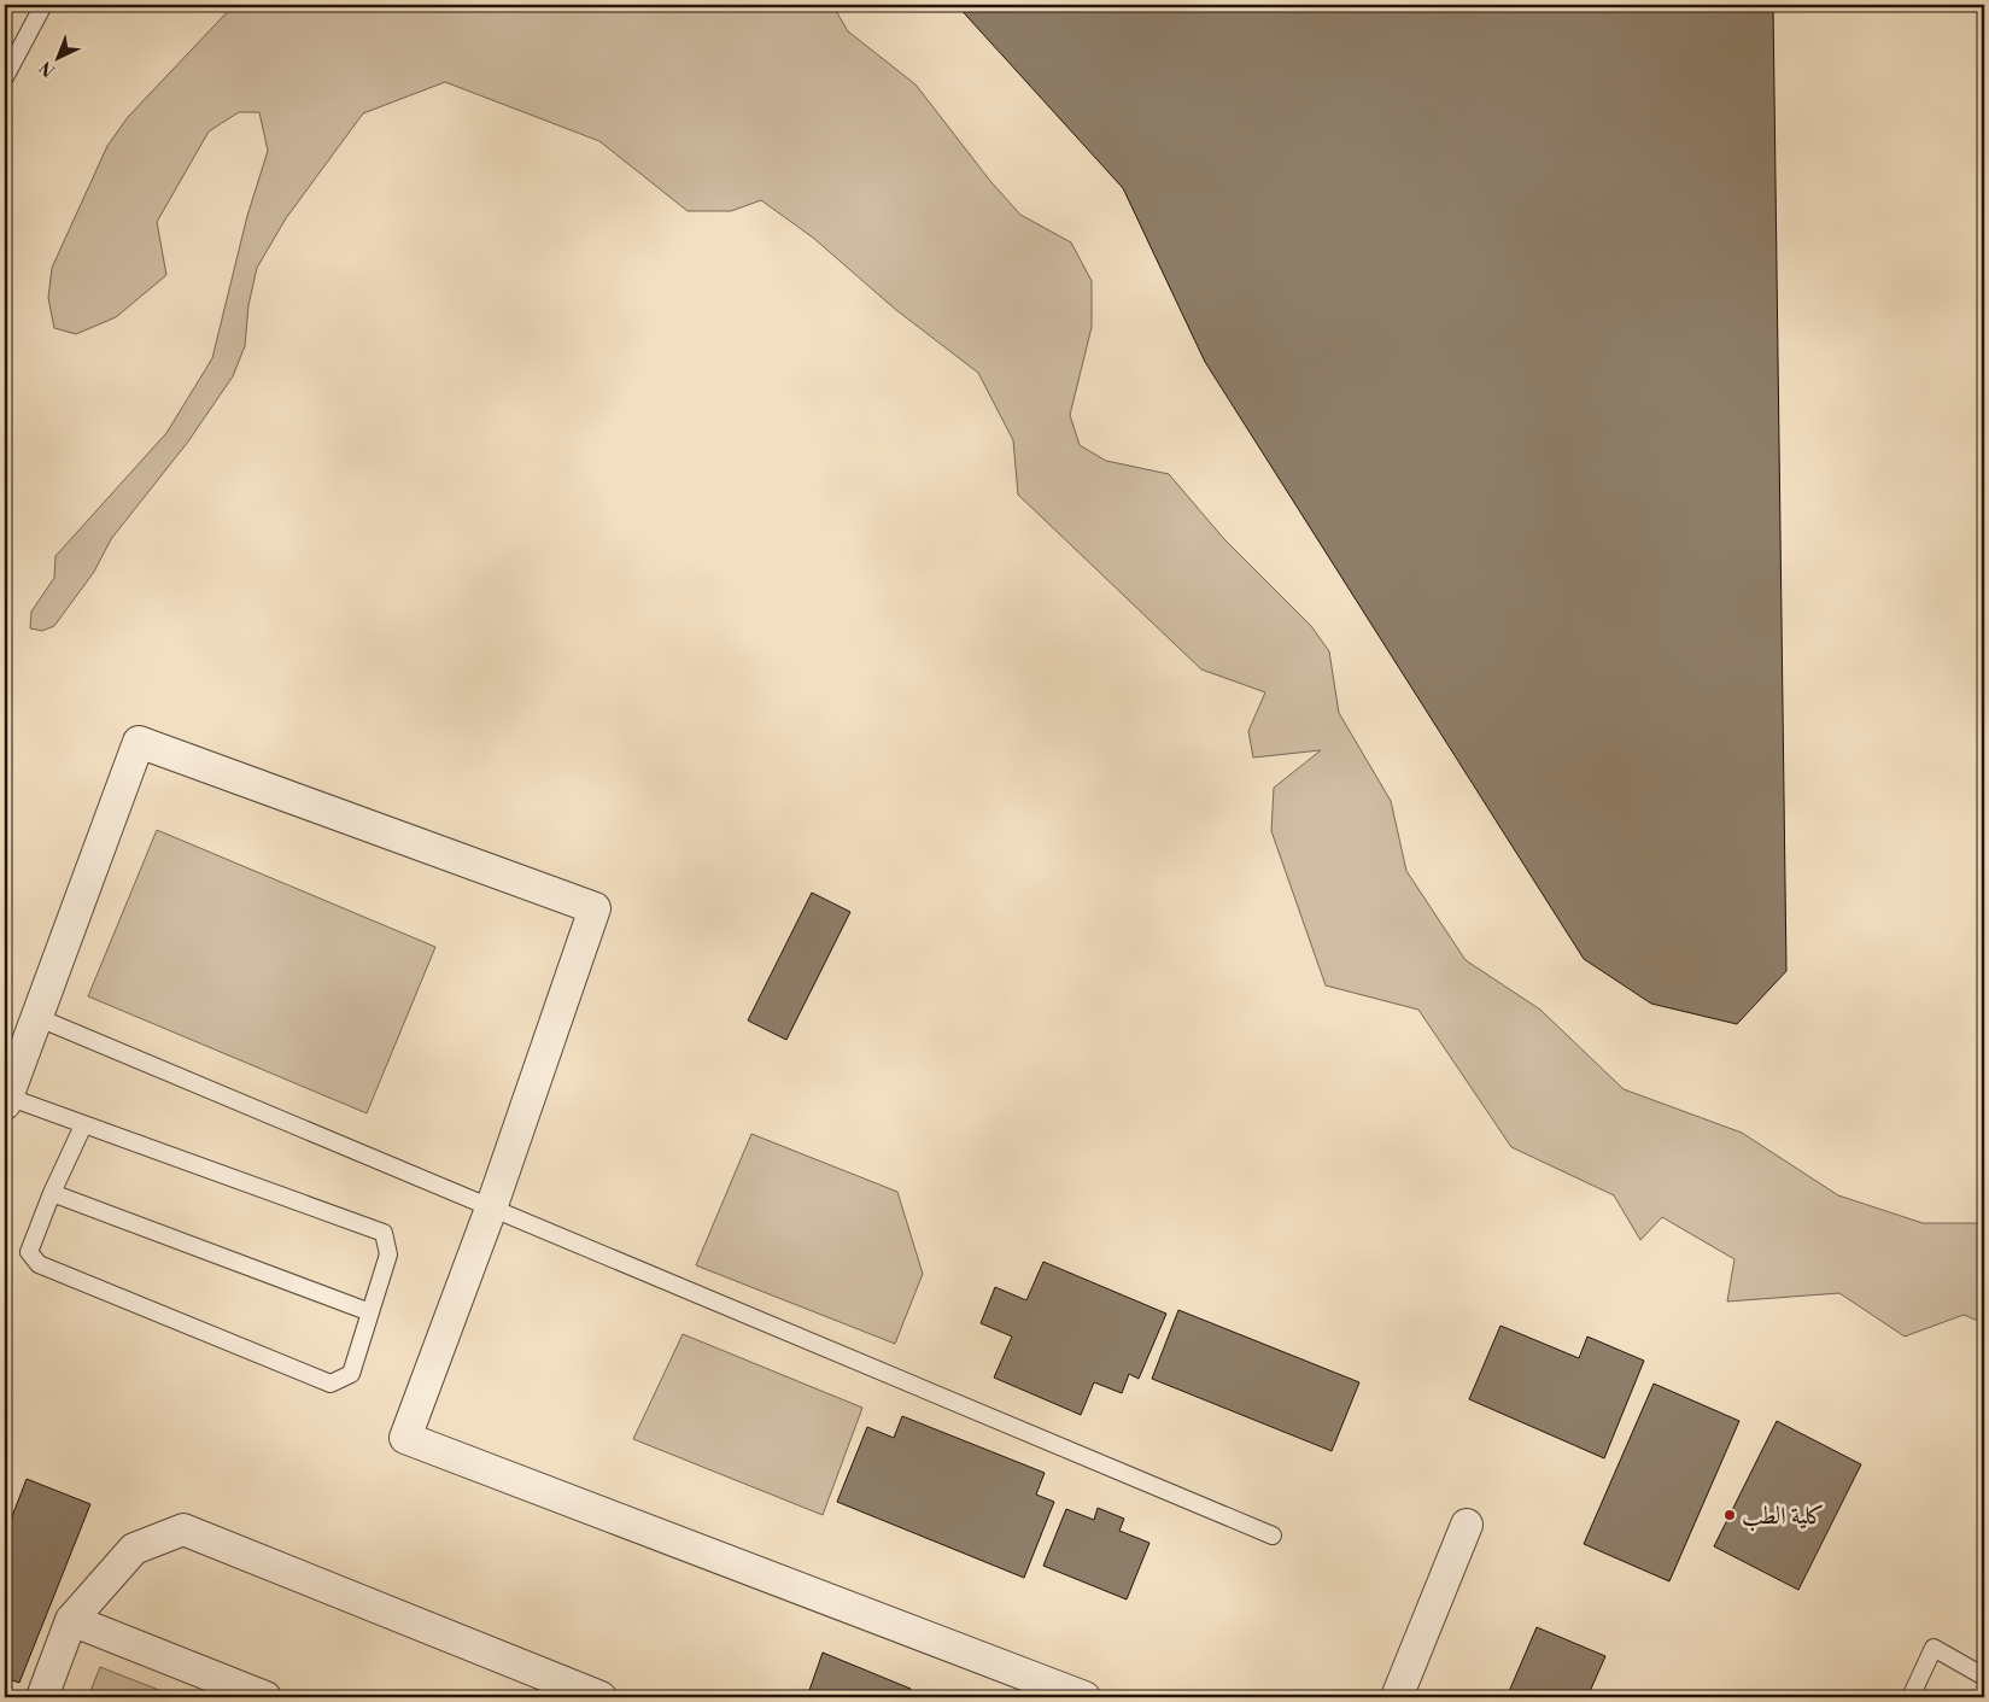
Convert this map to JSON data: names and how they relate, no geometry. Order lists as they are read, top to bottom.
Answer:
{
  "places": ["كلية الطب"],
  "north": "bottom left"
}
